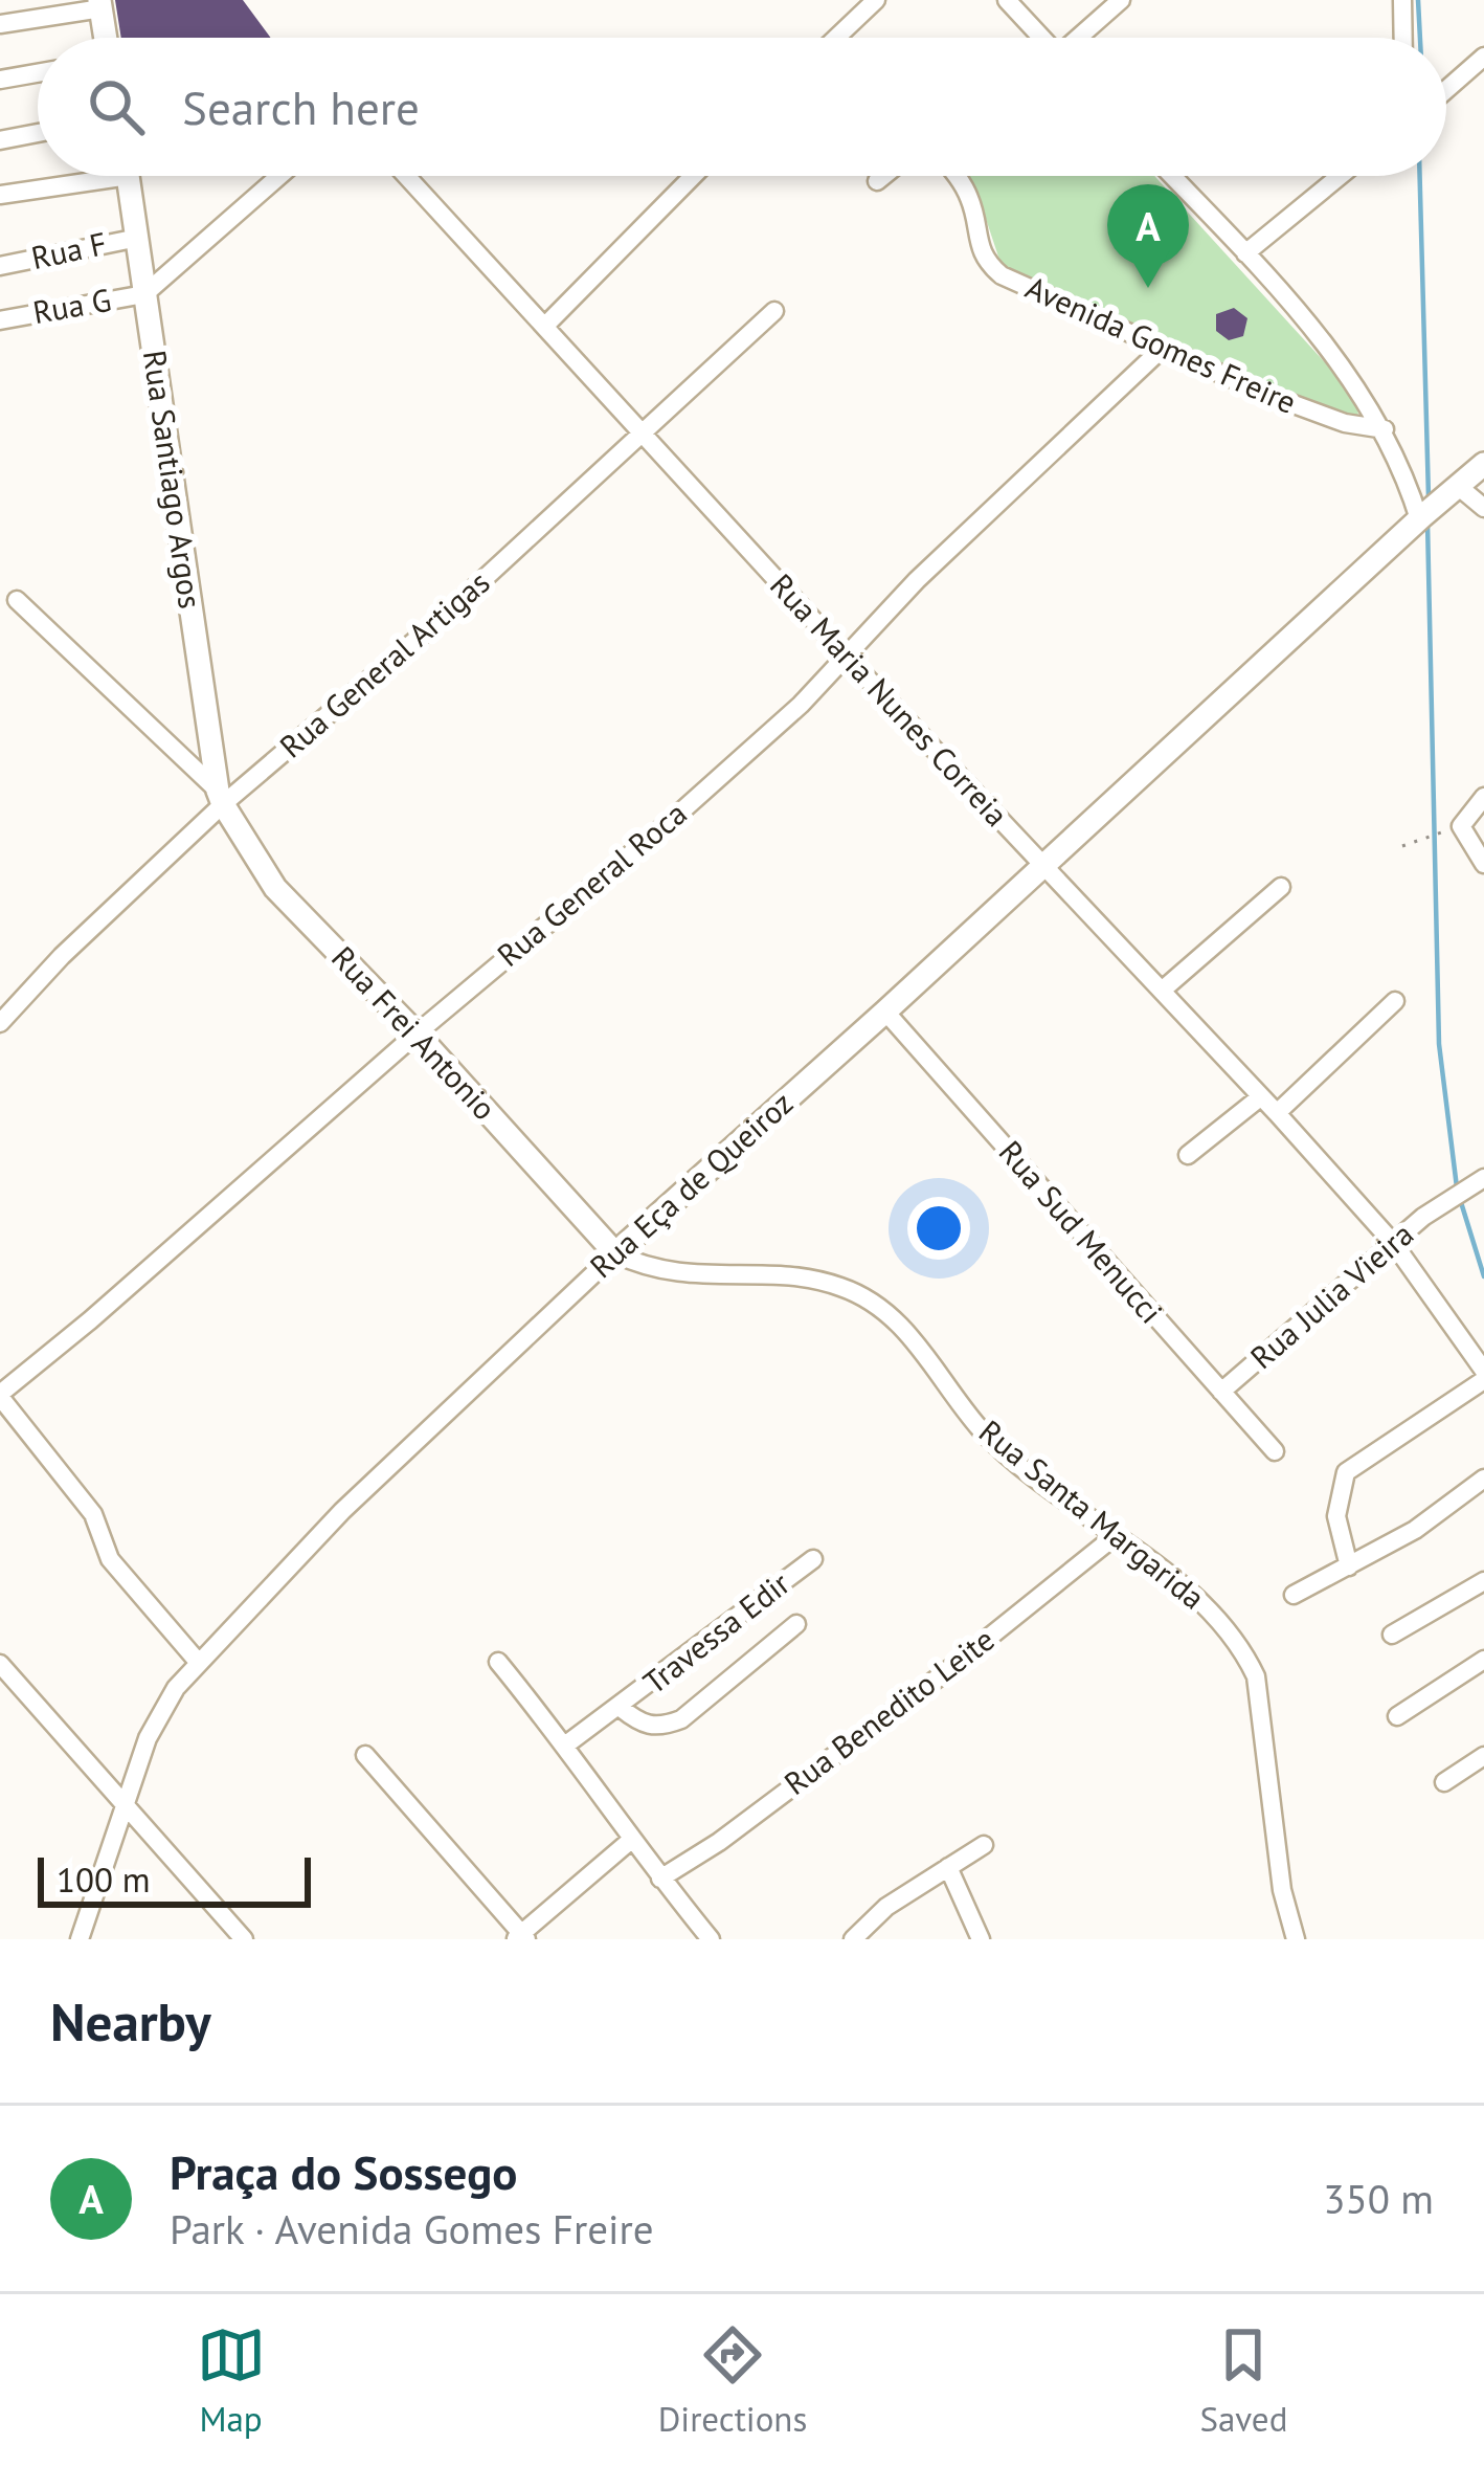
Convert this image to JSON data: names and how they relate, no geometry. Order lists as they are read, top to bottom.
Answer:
{
  "streets": {
    "street": [
      "Rua F",
      "Rua G",
      "Avenida Gomes Freire",
      "Rua Santiago Argos",
      "Rua General Artigas",
      "Rua Maria Nunes Correia",
      "Rua General Roca",
      "Rua Frei Antonio",
      "Rua Eça de Queiroz",
      "Rua Sud Menucci",
      "Rua Julia Vieira",
      "Rua Santa Margarida",
      "Travessa Edir",
      "Rua Benedito Leite"
    ]
  },
  "crossings": [
    ["Rua F", "Rua Santiago Argos"],
    ["Rua G", "Rua Santiago Argos"],
    ["Avenida Gomes Freire", "Rua General Roca"],
    ["Rua Santiago Argos", "Rua General Artigas"],
    ["Rua Santiago Argos", "Rua Frei Antonio"],
    ["Rua General Artigas", "Rua Maria Nunes Correia"],
    ["Rua General Artigas", "Rua Frei Antonio"],
    ["Rua Maria Nunes Correia", "Rua General Roca"],
    ["Rua Maria Nunes Correia", "Rua Eça de Queiroz"],
    ["Rua Maria Nunes Correia", "Rua Julia Vieira"],
    ["Rua General Roca", "Rua Frei Antonio"],
    ["Rua Frei Antonio", "Rua Eça de Queiroz"],
    ["Rua Frei Antonio", "Rua Santa Margarida"],
    ["Rua Eça de Queiroz", "Rua Sud Menucci"],
    ["Rua Eça de Queiroz", "Rua Santa Margarida"],
    ["Rua Sud Menucci", "Rua Julia Vieira"],
    ["Rua Santa Margarida", "Rua Benedito Leite"]
  ],
  "scale_bar": "100 m",
  "page": {
    "search": "Search here",
    "pins": "A",
    "scale": "100 m",
    "heading": "Nearby",
    "list": [
      {
        "mark": "A",
        "name": "Praça do Sossego",
        "note": "Park · Avenida Gomes Freire",
        "value": "350 m"
      }
    ],
    "nav": ["Map", "Directions", "Saved"]
  }
}
